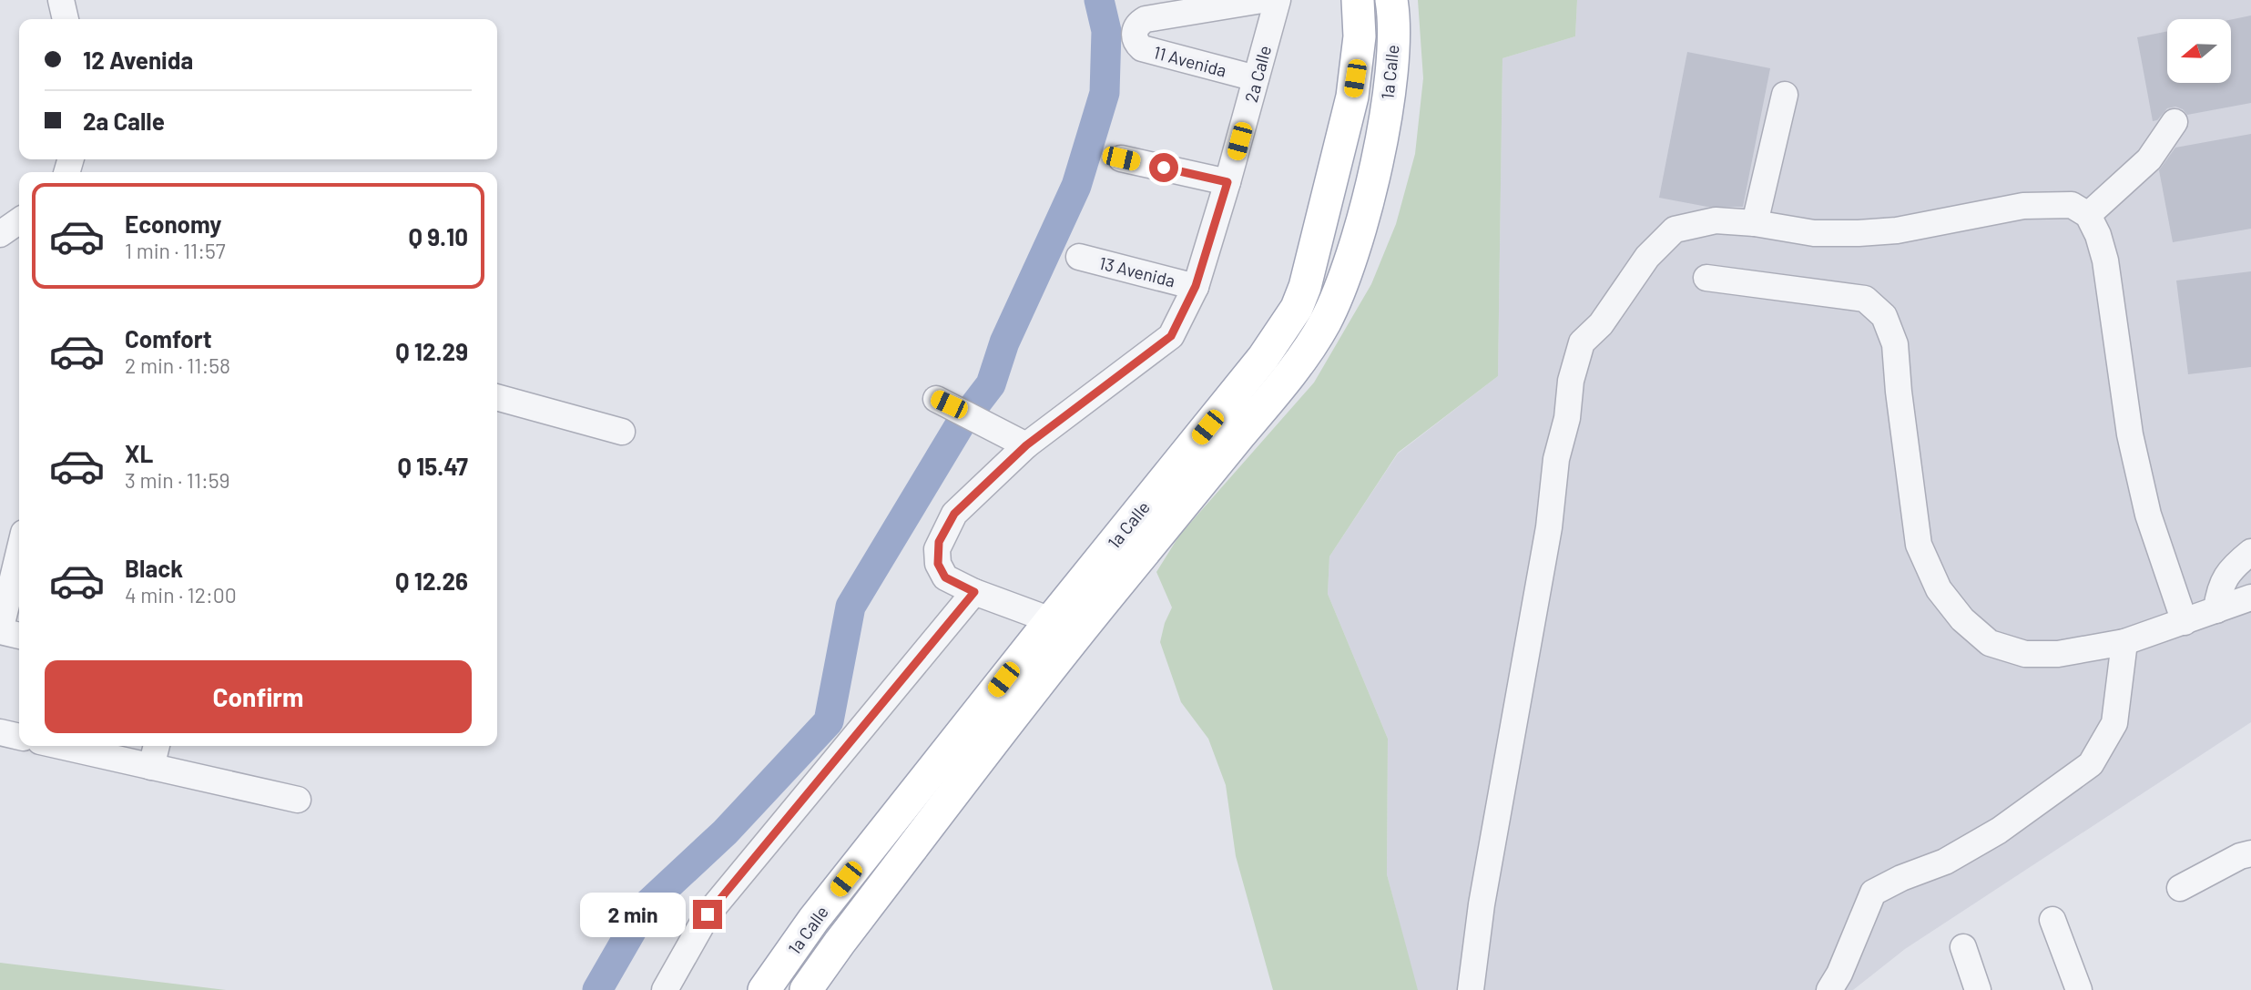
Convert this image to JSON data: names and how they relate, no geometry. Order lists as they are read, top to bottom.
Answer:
{
  "streets": {
    "main road": ["1a Calle"],
    "street": ["11 Avenida", "2a Calle", "13 Avenida"]
  },
  "crossings": [
    ["11 Avenida", "2a Calle"],
    ["2a Calle", "13 Avenida"]
  ],
  "north": "left",
  "page": {
    "banner": ["12 Avenida", "2a Calle"],
    "list": [
      {
        "name": "Economy",
        "note": "1 min · 11:57",
        "value": "Q 9.10"
      },
      {
        "name": "Comfort",
        "note": "2 min · 11:58",
        "value": "Q 12.29"
      },
      {
        "name": "XL",
        "note": "3 min · 11:59",
        "value": "Q 15.47"
      },
      {
        "name": "Black",
        "note": "4 min · 12:00",
        "value": "Q 12.26"
      }
    ],
    "buttons": "Confirm",
    "bubble": "2 min"
  }
}
